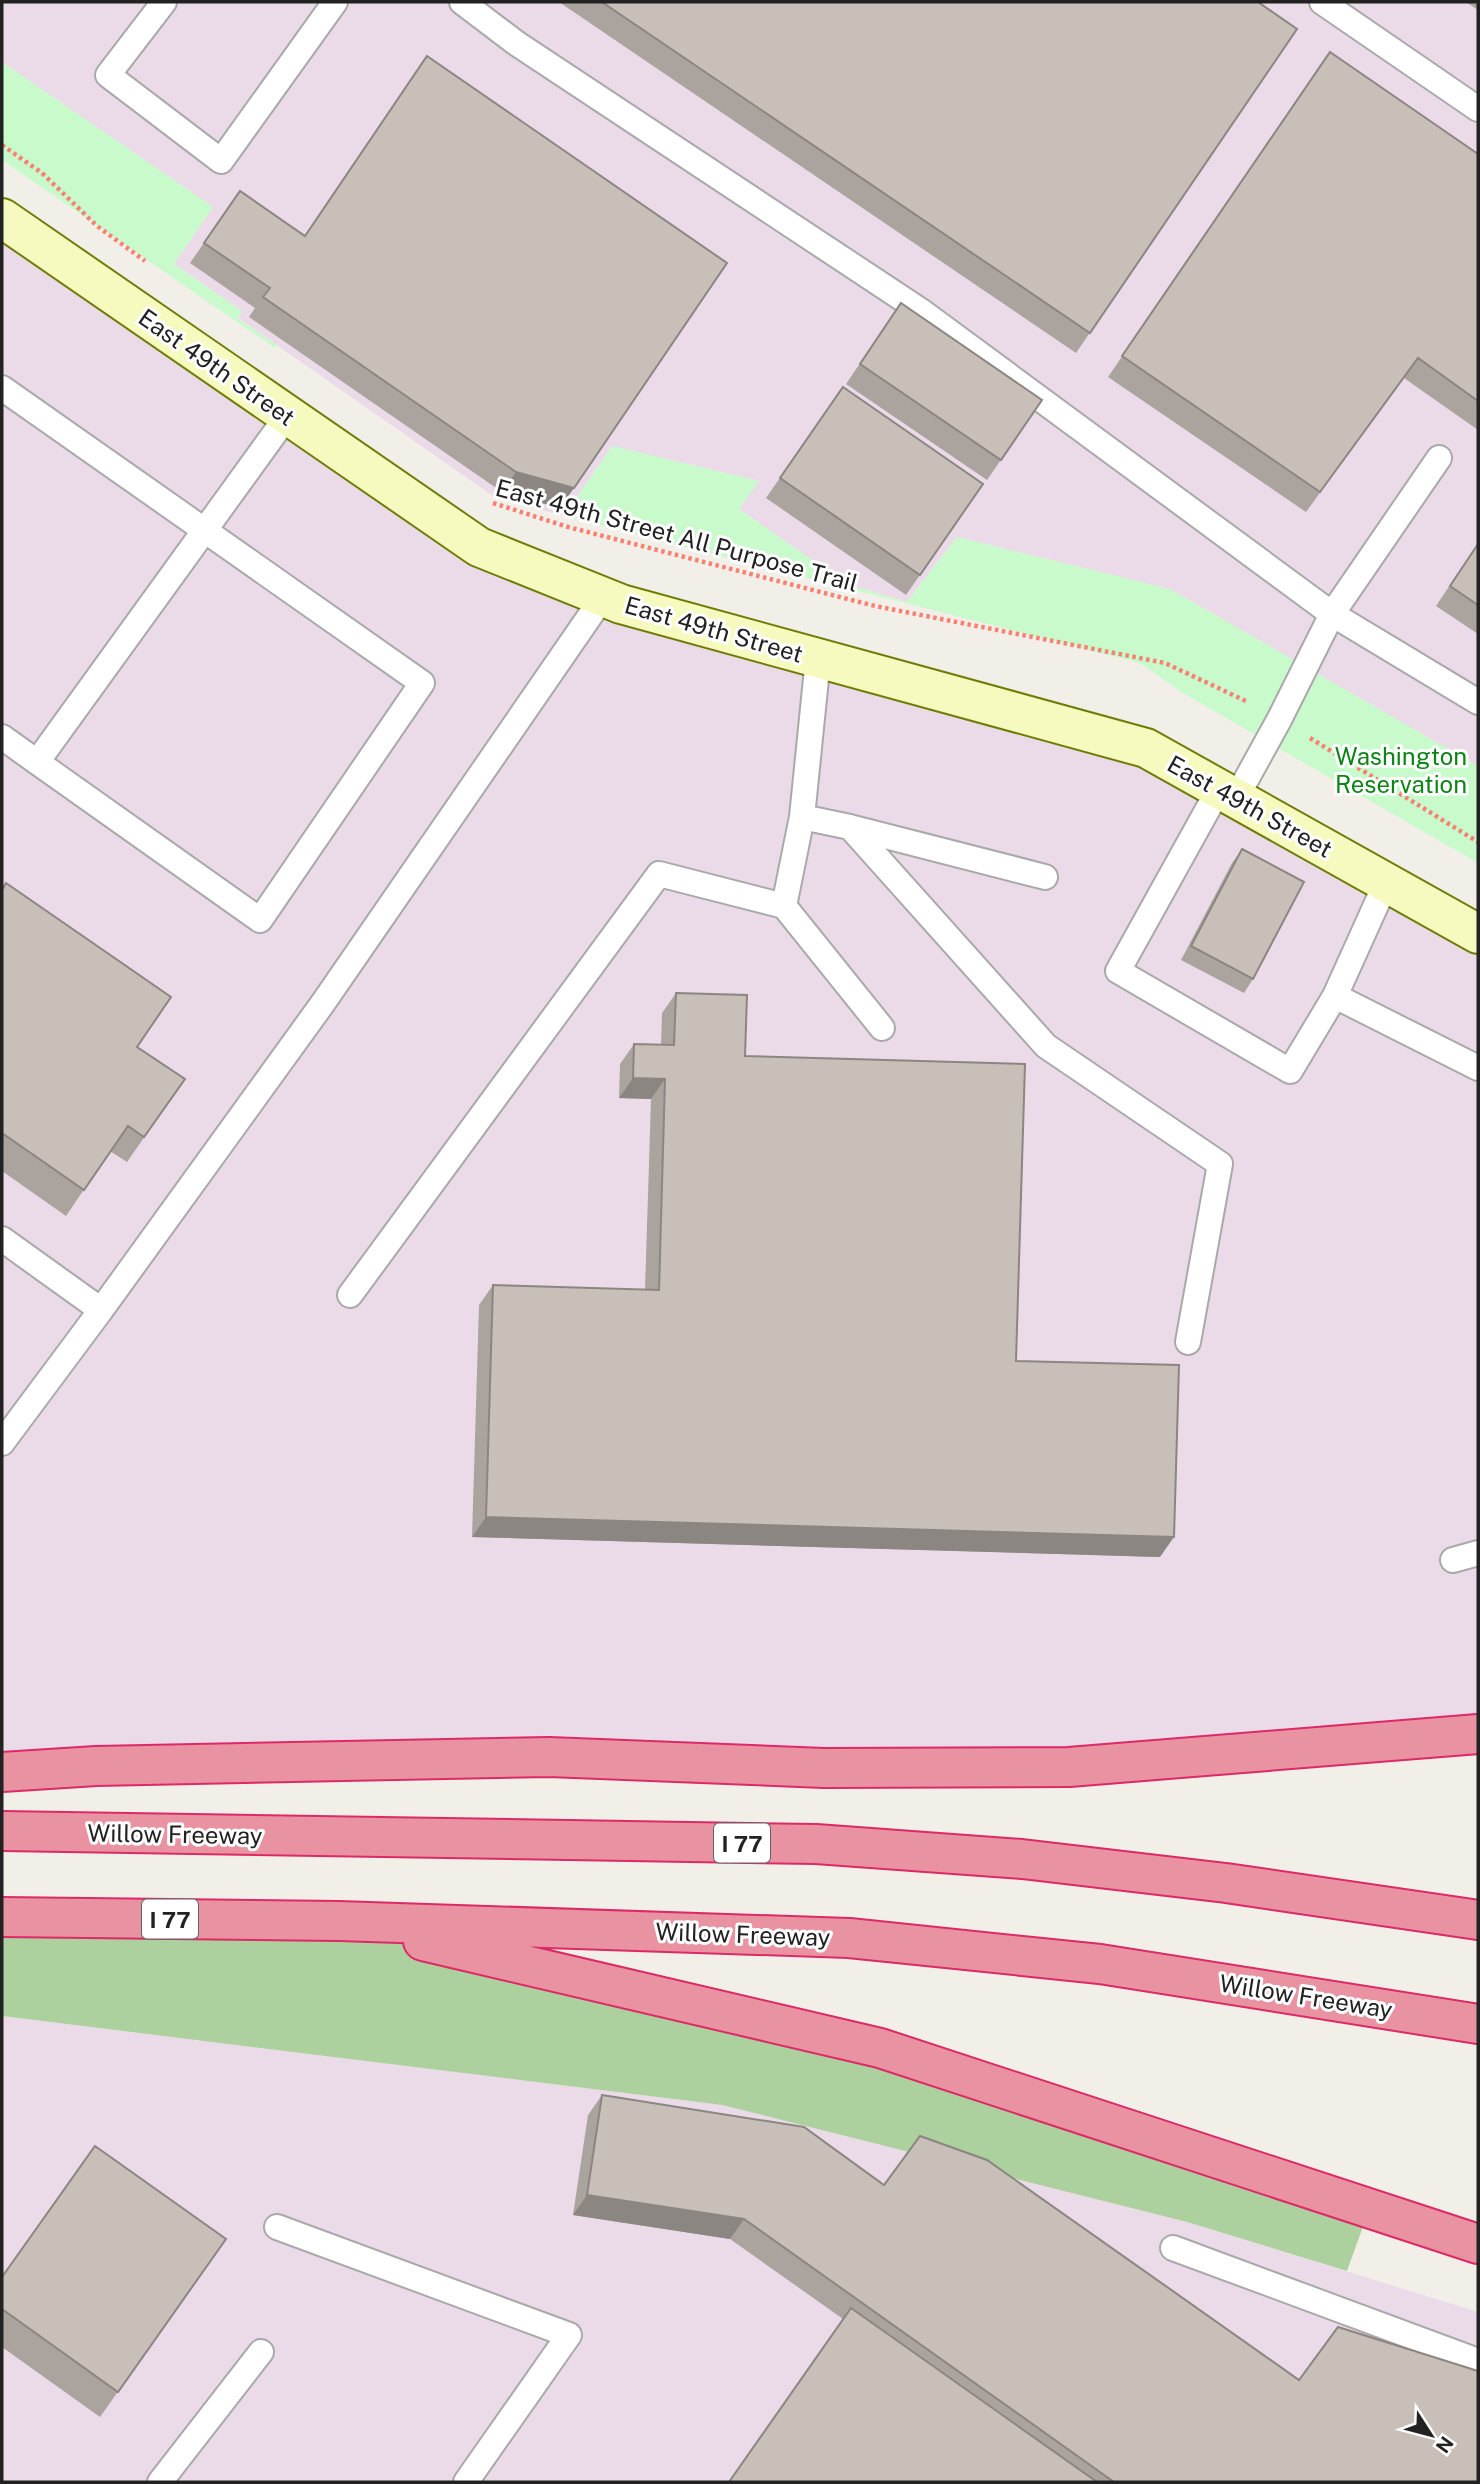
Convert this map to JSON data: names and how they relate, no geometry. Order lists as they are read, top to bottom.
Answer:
{
  "streets": {
    "highway": ["Willow Freeway", "I 77"],
    "street": ["East 49th Street"],
    "path": ["East 49th Street All Purpose Trail"]
  },
  "parks": ["Washington Reservation"],
  "north": "bottom right"
}
